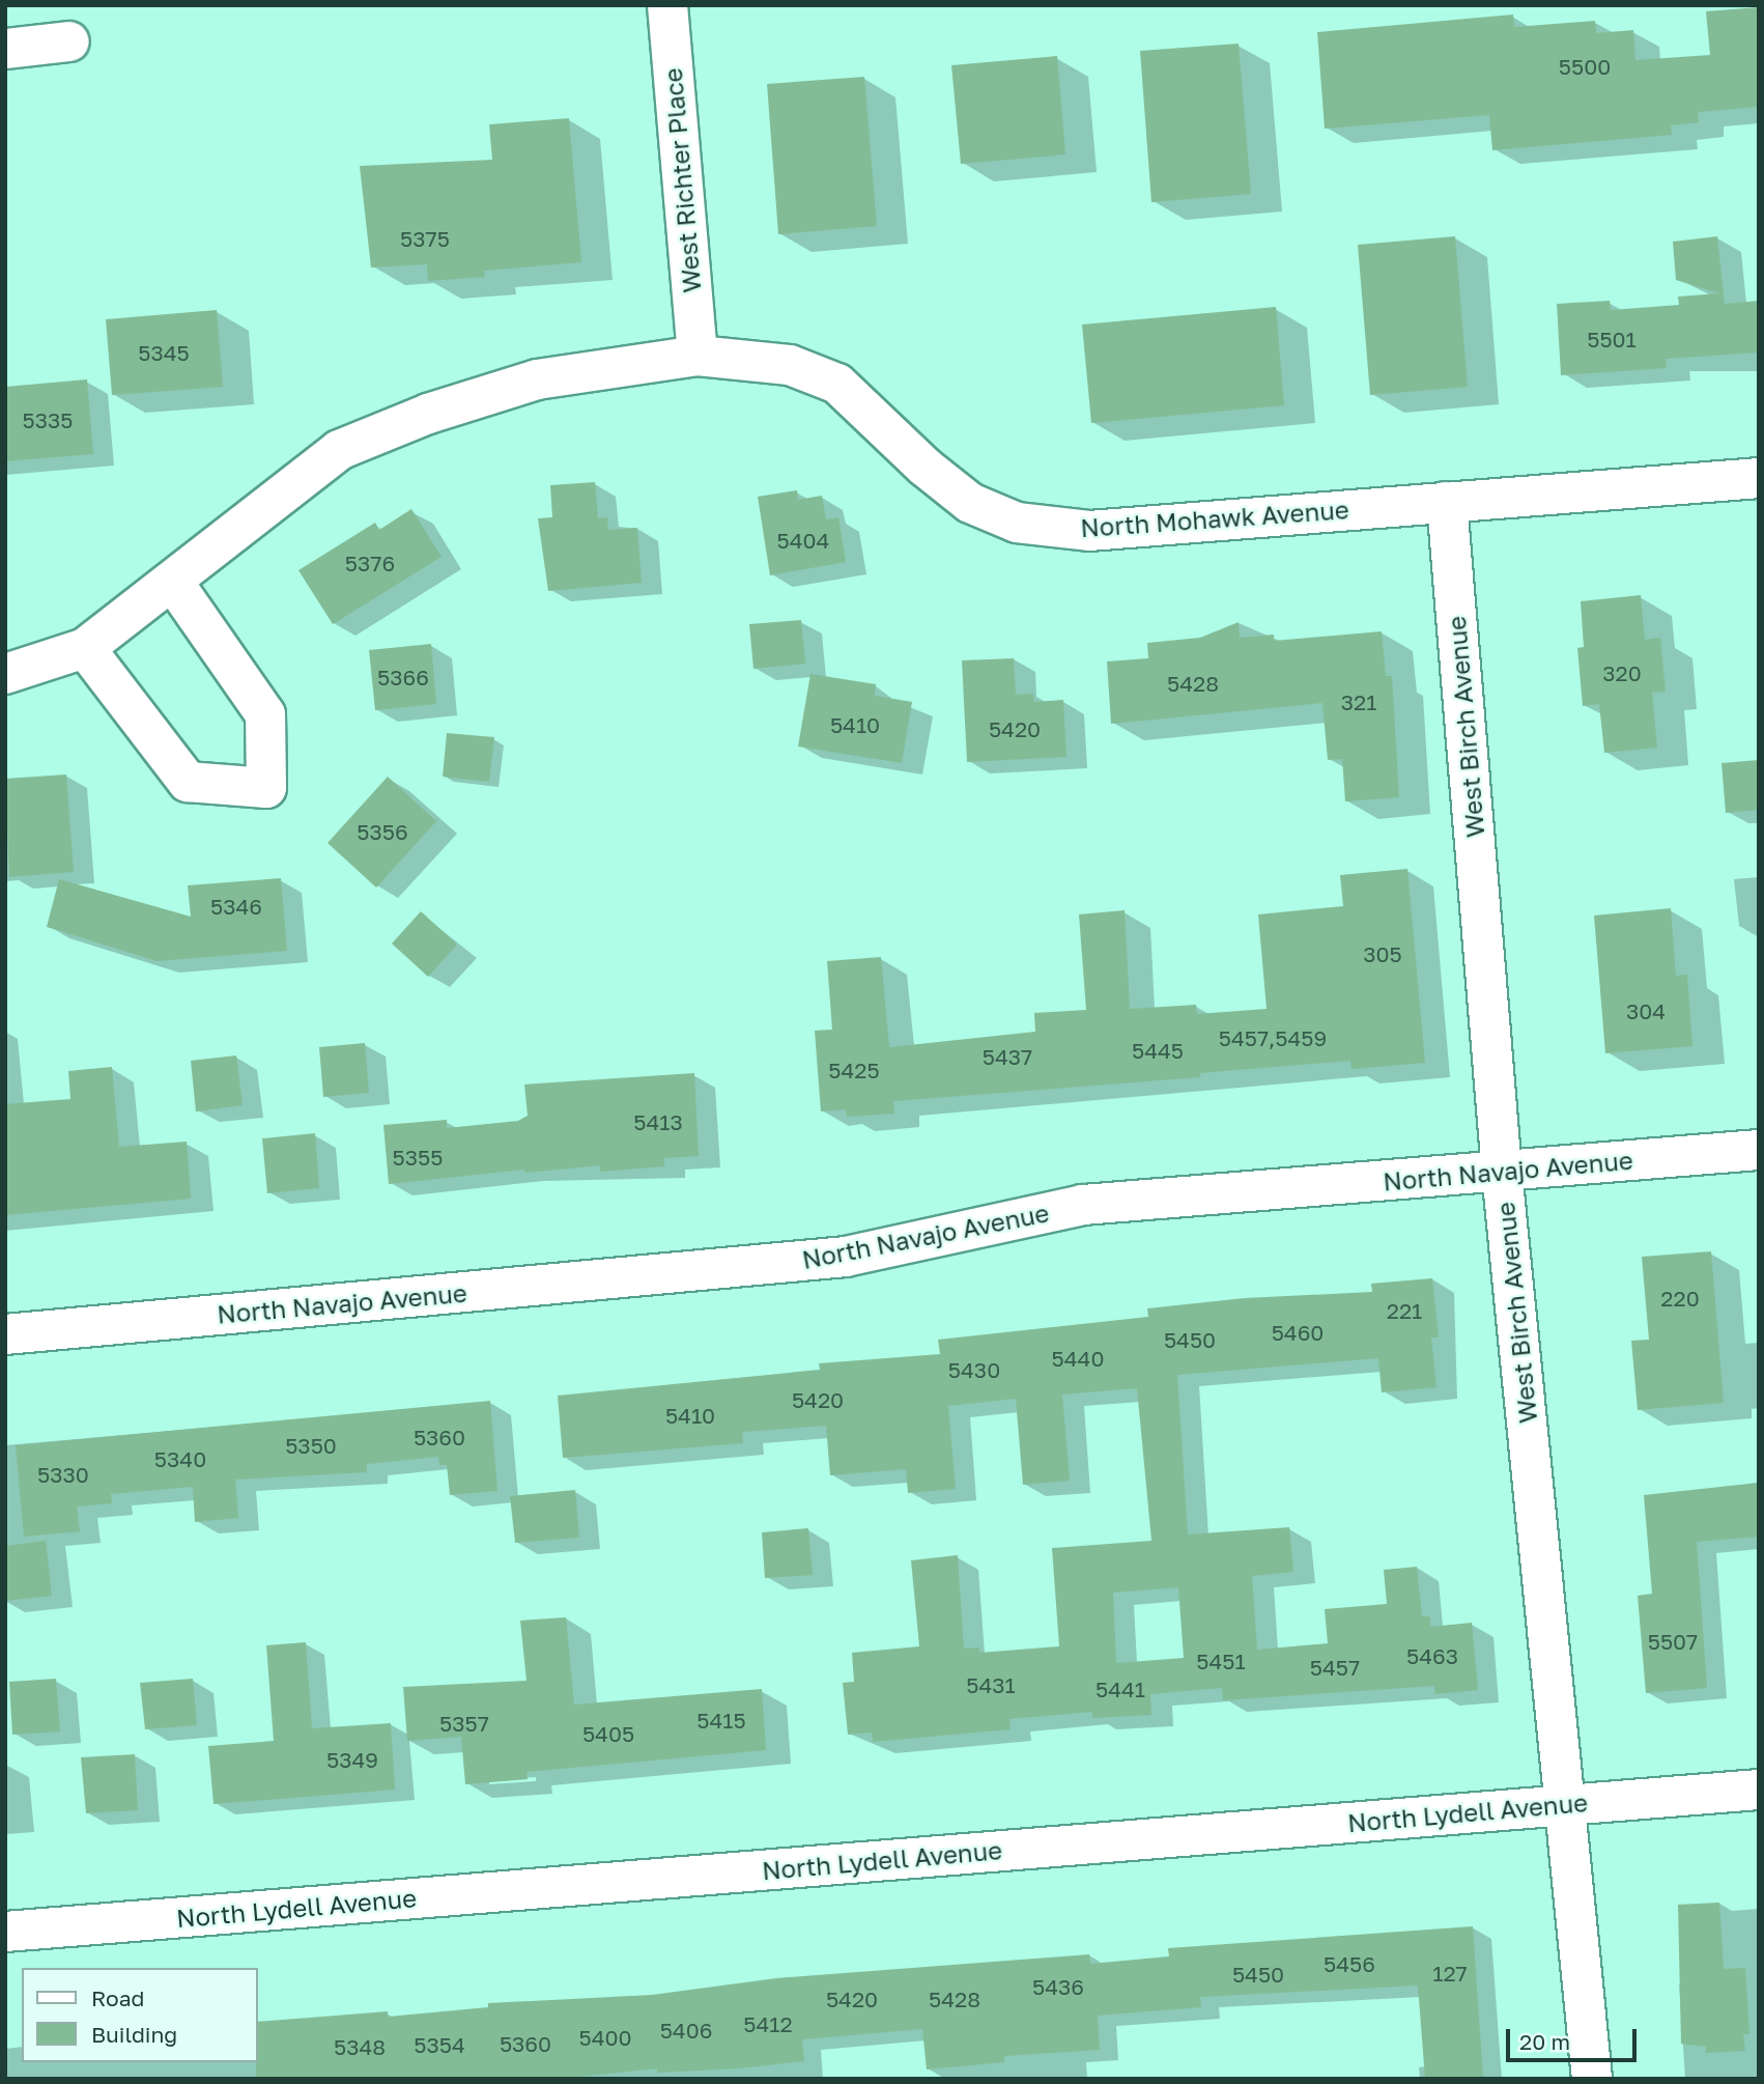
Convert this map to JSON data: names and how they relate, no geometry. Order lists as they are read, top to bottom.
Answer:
{
  "streets": {
    "street": [
      "West Richter Place",
      "North Mohawk Avenue",
      "West Birch Avenue",
      "North Navajo Avenue",
      "North Lydell Avenue"
    ]
  },
  "crossings": [
    ["West Richter Place", "North Mohawk Avenue"],
    ["North Mohawk Avenue", "West Birch Avenue"],
    ["West Birch Avenue", "North Navajo Avenue"],
    ["West Birch Avenue", "North Lydell Avenue"]
  ],
  "house_numbers": [
    "5500",
    "5375",
    "5501",
    "5345",
    "5335",
    "5404",
    "5376",
    "320",
    "5366",
    "5428",
    "321",
    "5410",
    "5420",
    "5356",
    "5346",
    "305",
    "304",
    "5457,5459",
    "5445",
    "5437",
    "5425",
    "5413",
    "5355",
    "220",
    "221",
    "5460",
    "5450",
    "5440",
    "5430",
    "5420",
    "5410",
    "5360",
    "5350",
    "5340",
    "5330",
    "5507",
    "5463",
    "5451",
    "5457",
    "5431",
    "5441",
    "5415",
    "5357",
    "5405",
    "5349",
    "5456",
    "127",
    "5450",
    "5436",
    "5420",
    "5428",
    "5412",
    "5406",
    "5400",
    "5360",
    "5354",
    "5348"
  ],
  "legend": ["Road", "Building"],
  "scale_bar": "20 m"
}
